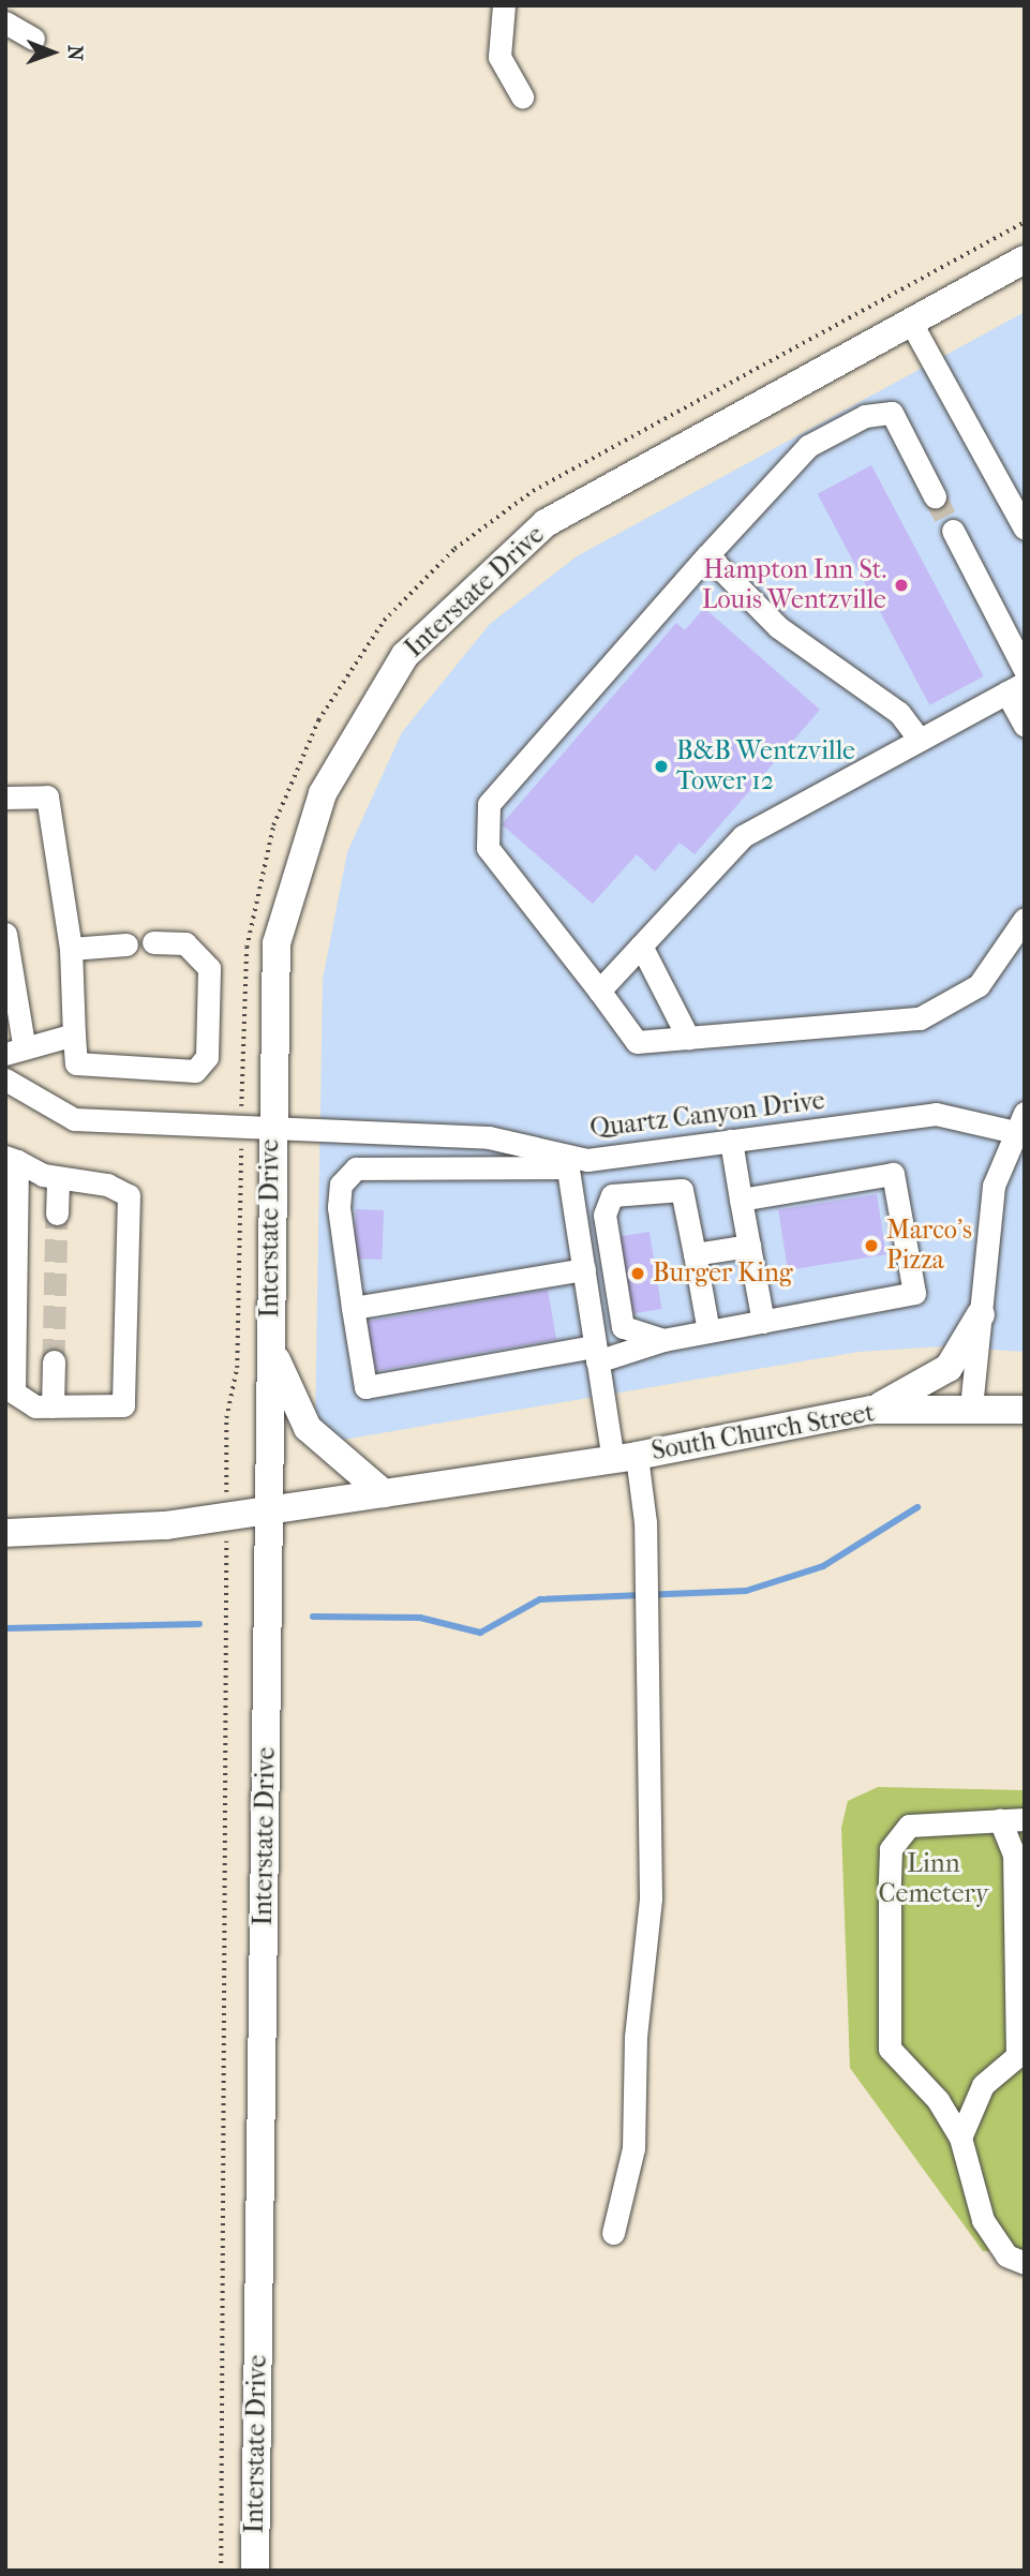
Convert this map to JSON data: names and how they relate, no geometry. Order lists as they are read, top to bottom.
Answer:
{
  "streets": {
    "main road": ["Interstate Drive", "South Church Street"],
    "street": ["Quartz Canyon Drive"]
  },
  "crossings": [
    ["Interstate Drive", "Quartz Canyon Drive"],
    ["Interstate Drive", "South Church Street"]
  ],
  "parks": ["Linn Cemetery"],
  "places": [
    "Hampton Inn St. Louis Wentzville",
    "B&B Wentzville Tower 12",
    "Marco's Pizza",
    "Burger King"
  ],
  "north": "right"
}
